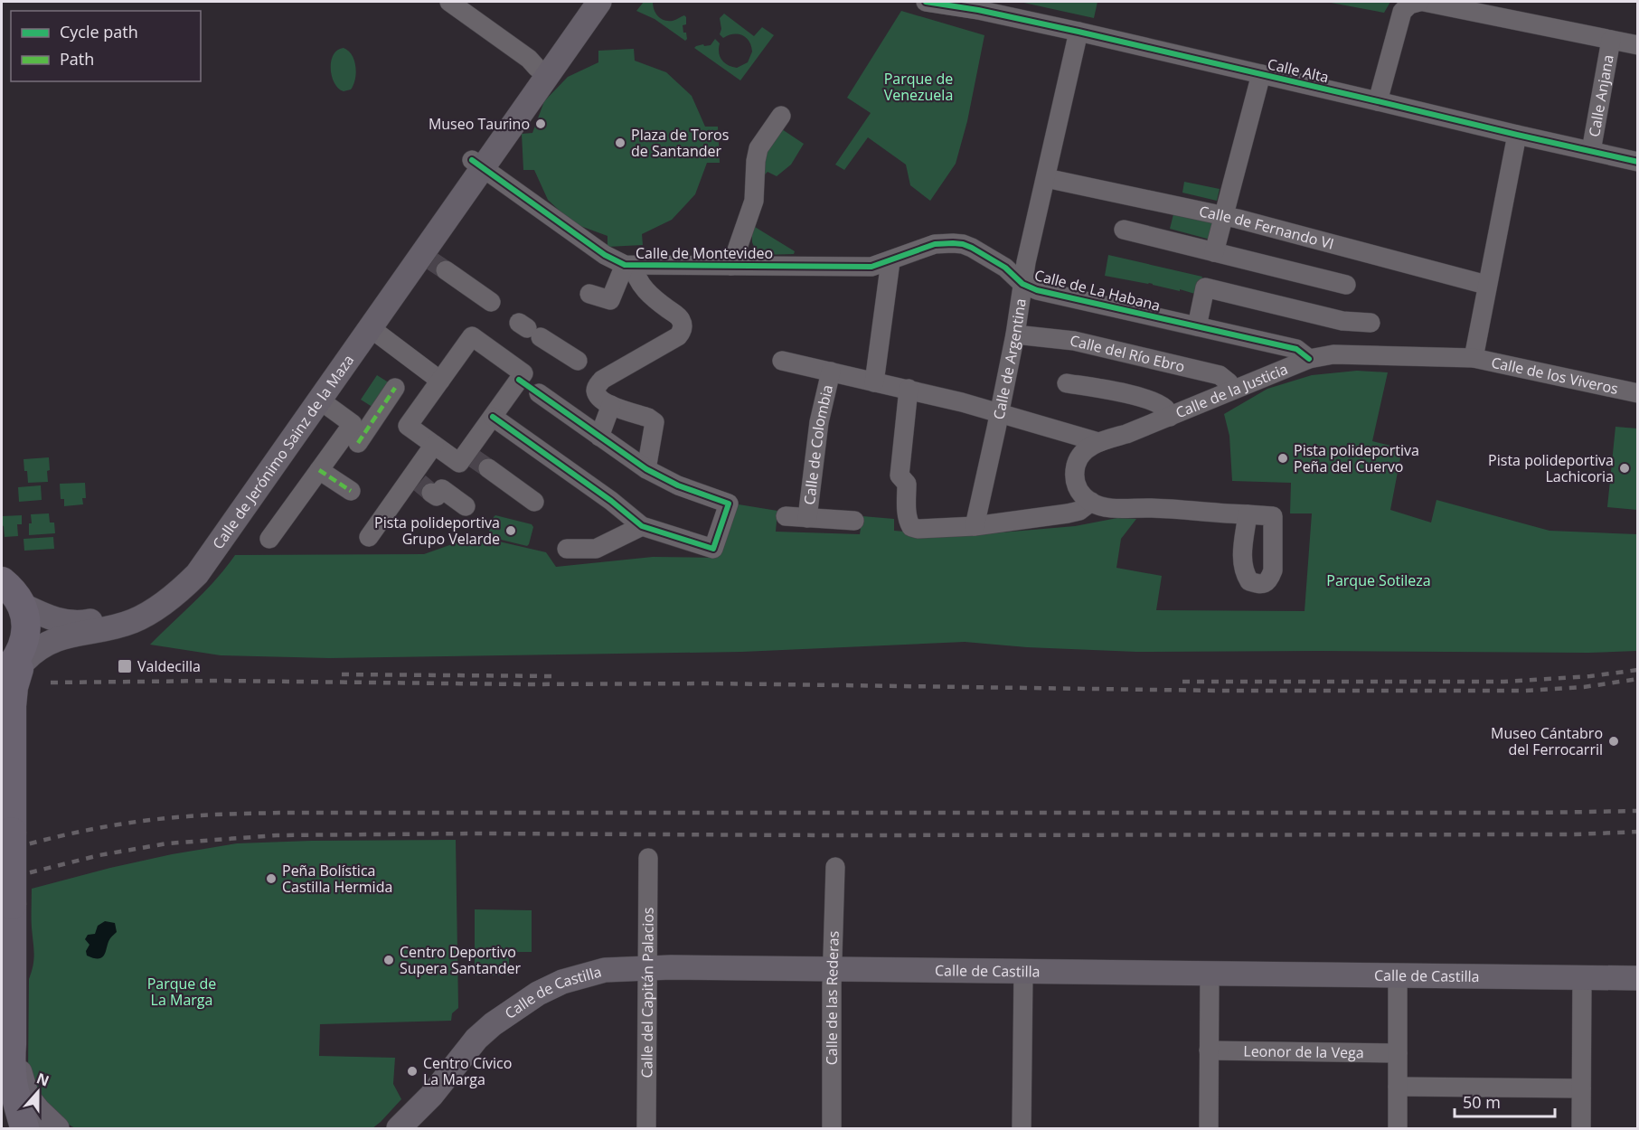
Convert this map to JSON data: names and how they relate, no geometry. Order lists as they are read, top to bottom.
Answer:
{
  "streets": {
    "main road": ["Calle de Jerónimo Sainz de la Maza", "Calle de Castilla"],
    "street": [
      "Calle Alta",
      "Calle Anjana",
      "Calle de Fernando VI",
      "Calle de Montevideo",
      "Calle de La Habana",
      "Calle del Río Ebro",
      "Calle de Argentina",
      "Calle de los Viveros",
      "Calle de la Justicia",
      "Calle de Colombia",
      "Calle del Capitán Palacios",
      "Calle de las Rederas",
      "Leonor de la Vega"
    ]
  },
  "crossings": [
    ["Calle Alta", "Calle Anjana"],
    ["Calle Alta", "Calle de Argentina"],
    ["Calle de Fernando VI", "Calle de Argentina"],
    ["Calle de Montevideo", "Calle de La Habana"],
    ["Calle de Montevideo", "Calle de Jerónimo Sainz de la Maza"],
    ["Calle de La Habana", "Calle de Argentina"],
    ["Calle de La Habana", "Calle de la Justicia"],
    ["Calle del Río Ebro", "Calle de Argentina"],
    ["Calle del Río Ebro", "Calle de la Justicia"],
    ["Calle de Argentina", "Calle de Colombia"],
    ["Calle de los Viveros", "Calle de la Justicia"],
    ["Calle de la Justicia", "Calle de Colombia"],
    ["Calle de Castilla", "Calle del Capitán Palacios"],
    ["Calle de Castilla", "Calle de las Rederas"]
  ],
  "parks": ["Parque de Venezuela", "Parque Sotileza", "Parque de La Marga"],
  "places": {
    "other": [
      "Museo Taurino",
      "Plaza de Toros de Santander",
      "Pista polideportiva Peña del Cuervo",
      "Pista polideportiva Lachicoria",
      "Pista polideportiva Grupo Velarde",
      "Museo Cántabro del Ferrocarril",
      "Peña Bolística Castilla Hermida",
      "Centro Deportivo Supera Santander",
      "Centro Cívico La Marga"
    ],
    "transit": ["Valdecilla"]
  },
  "legend": ["Cycle path", "Path"],
  "scale_bar": "50 m",
  "north": "top"
}
